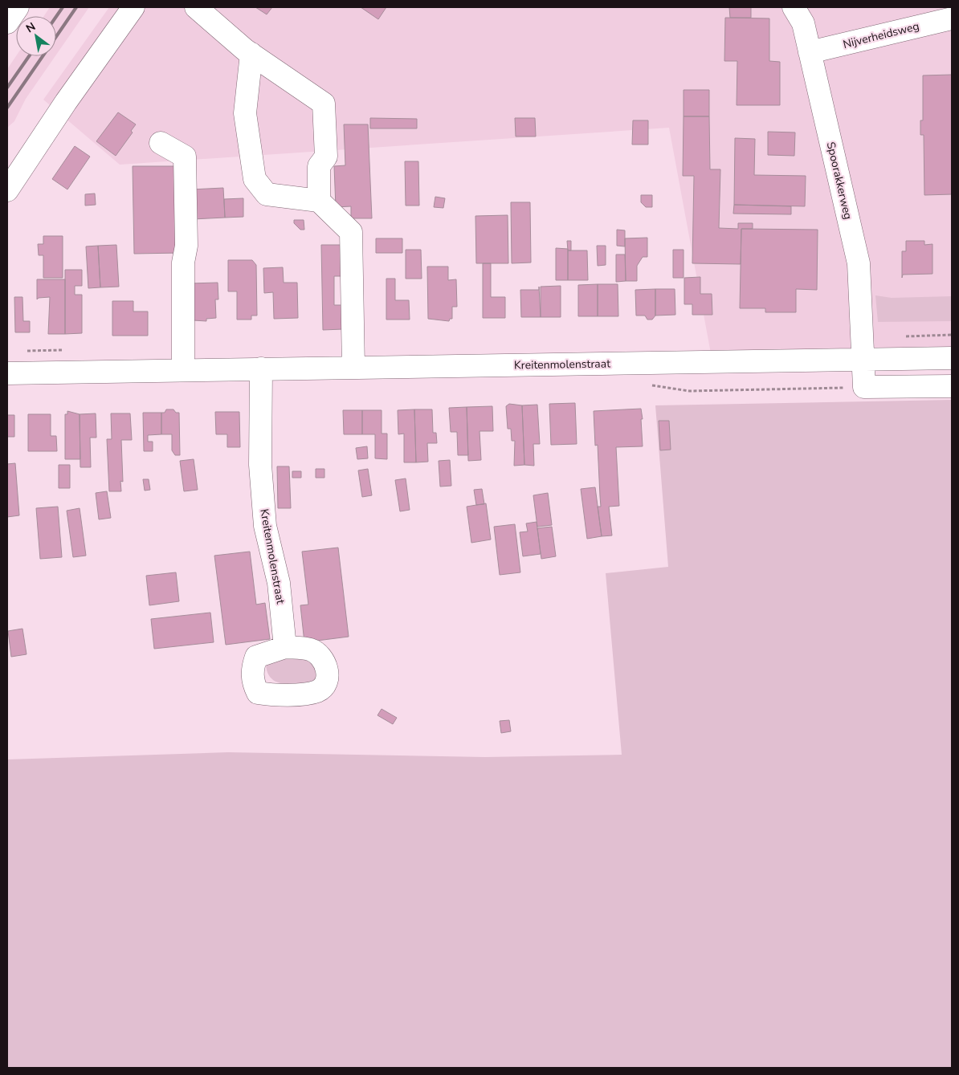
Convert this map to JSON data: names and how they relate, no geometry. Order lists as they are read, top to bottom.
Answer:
{
  "streets": {
    "street": ["Nijverheidsweg", "Spoorakkerweg", "Kreitenmolenstraat"]
  },
  "crossings": [
    ["Nijverheidsweg", "Spoorakkerweg"],
    ["Spoorakkerweg", "Kreitenmolenstraat"]
  ],
  "north": "top left"
}
